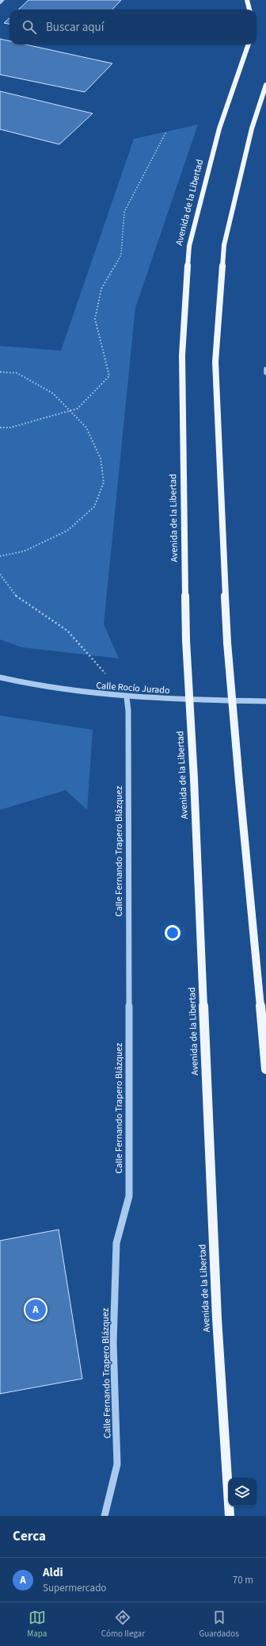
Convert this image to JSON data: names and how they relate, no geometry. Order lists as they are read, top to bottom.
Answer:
{
  "streets": {
    "main road": ["Avenida de la Libertad"],
    "street": ["Calle Rocío Jurado", "Calle Fernando Trapero Blázquez"]
  },
  "crossings": [
    ["Calle Rocío Jurado", "Calle Fernando Trapero Blázquez"]
  ],
  "page": {
    "search": "Buscar aquí",
    "pins": "A",
    "heading": "Cerca",
    "list": [
      {
        "mark": "A",
        "name": "Aldi",
        "note": "Supermercado",
        "value": "70 m"
      }
    ],
    "nav": ["Mapa", "Cómo llegar", "Guardados"]
  }
}
